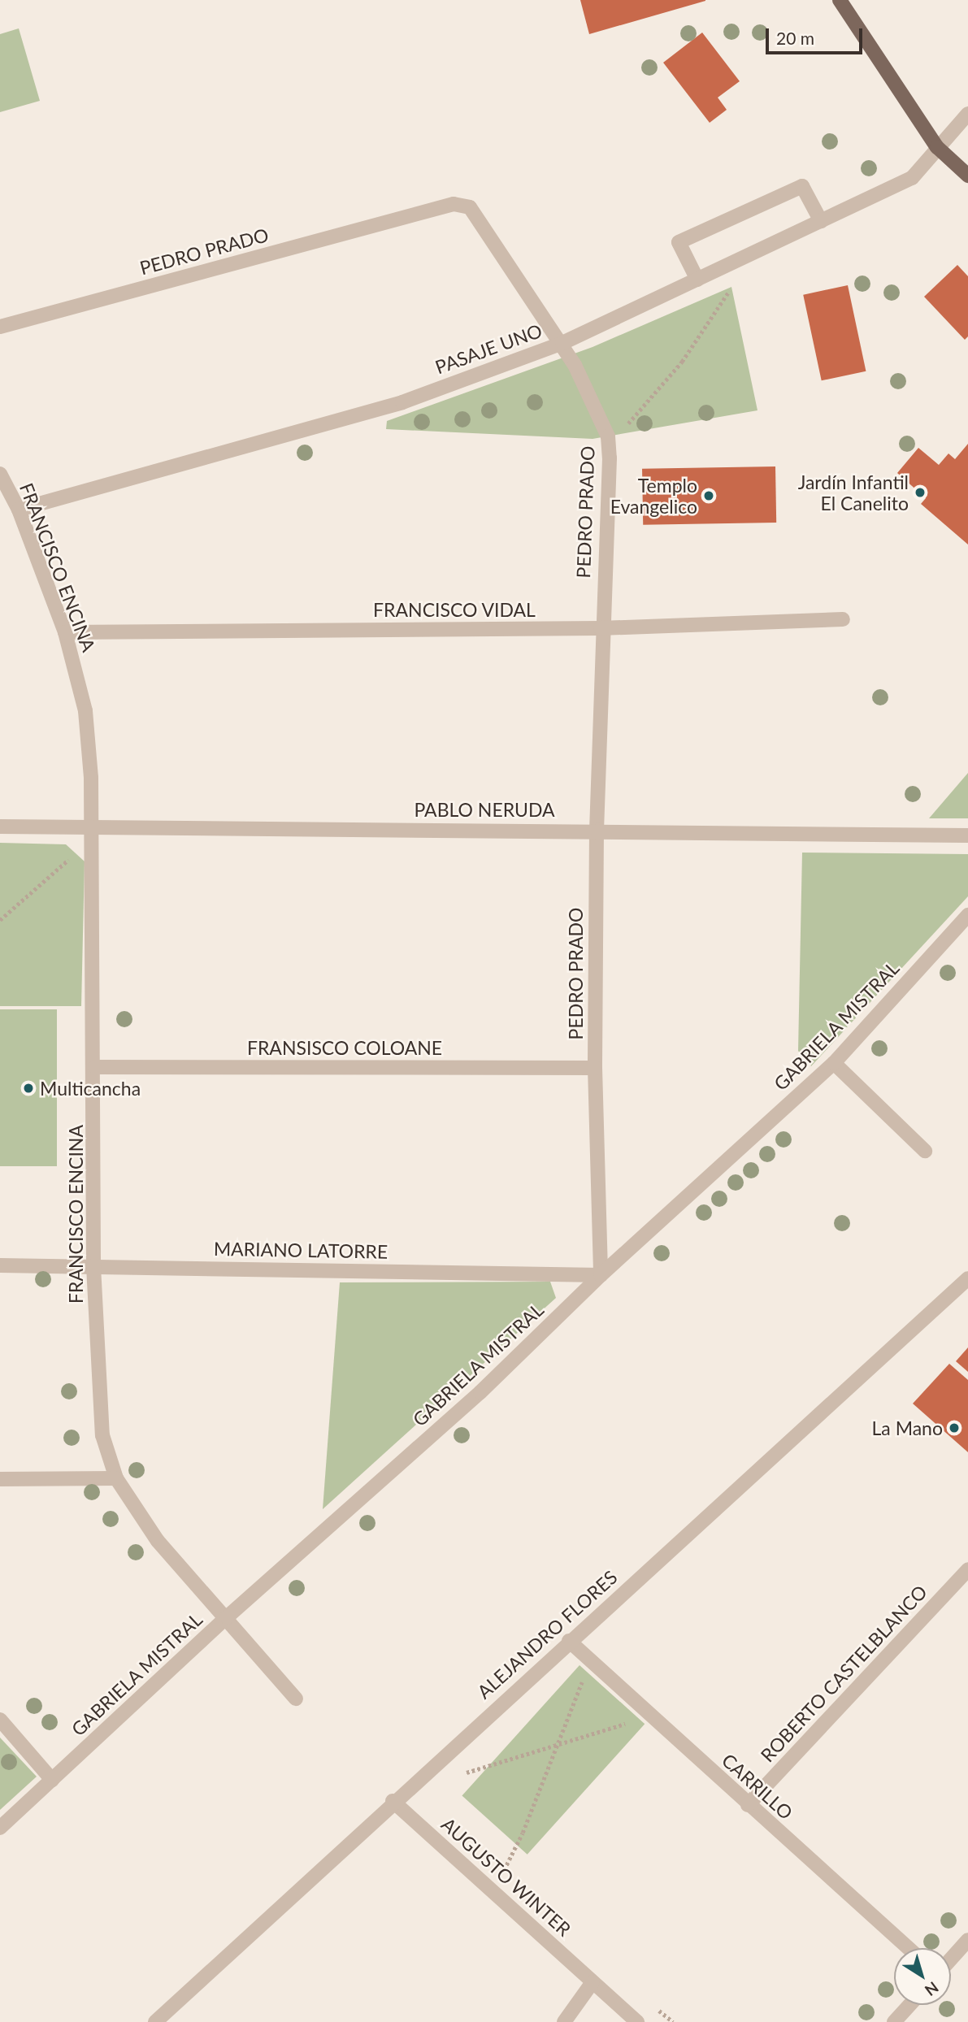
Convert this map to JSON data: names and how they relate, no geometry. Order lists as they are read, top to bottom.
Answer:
{
  "streets": {
    "street": [
      "PEDRO PRADO",
      "PASAJE UNO",
      "FRANCISCO ENCINA",
      "FRANCISCO VIDAL",
      "PABLO NERUDA",
      "GABRIELA MISTRAL",
      "FRANSISCO COLOANE",
      "MARIANO LATORRE",
      "ALEJANDRO FLORES",
      "ROBERTO CASTELBLANCO",
      "CARRILLO",
      "AUGUSTO WINTER"
    ]
  },
  "crossings": [
    ["PEDRO PRADO", "PASAJE UNO"],
    ["PEDRO PRADO", "FRANCISCO VIDAL"],
    ["PEDRO PRADO", "PABLO NERUDA"],
    ["PEDRO PRADO", "GABRIELA MISTRAL"],
    ["PEDRO PRADO", "FRANSISCO COLOANE"],
    ["PEDRO PRADO", "MARIANO LATORRE"],
    ["PASAJE UNO", "FRANCISCO ENCINA"],
    ["FRANCISCO ENCINA", "FRANCISCO VIDAL"],
    ["FRANCISCO ENCINA", "PABLO NERUDA"],
    ["FRANCISCO ENCINA", "GABRIELA MISTRAL"],
    ["FRANCISCO ENCINA", "FRANSISCO COLOANE"],
    ["FRANCISCO ENCINA", "MARIANO LATORRE"],
    ["GABRIELA MISTRAL", "MARIANO LATORRE"],
    ["ALEJANDRO FLORES", "CARRILLO"],
    ["ALEJANDRO FLORES", "AUGUSTO WINTER"],
    ["ROBERTO CASTELBLANCO", "CARRILLO"]
  ],
  "places": [
    "Jardín Infantil El Canelito",
    "Templo Evangelico",
    "Multicancha",
    "La Mano"
  ],
  "scale_bar": "20 m",
  "north": "bottom right"
}
